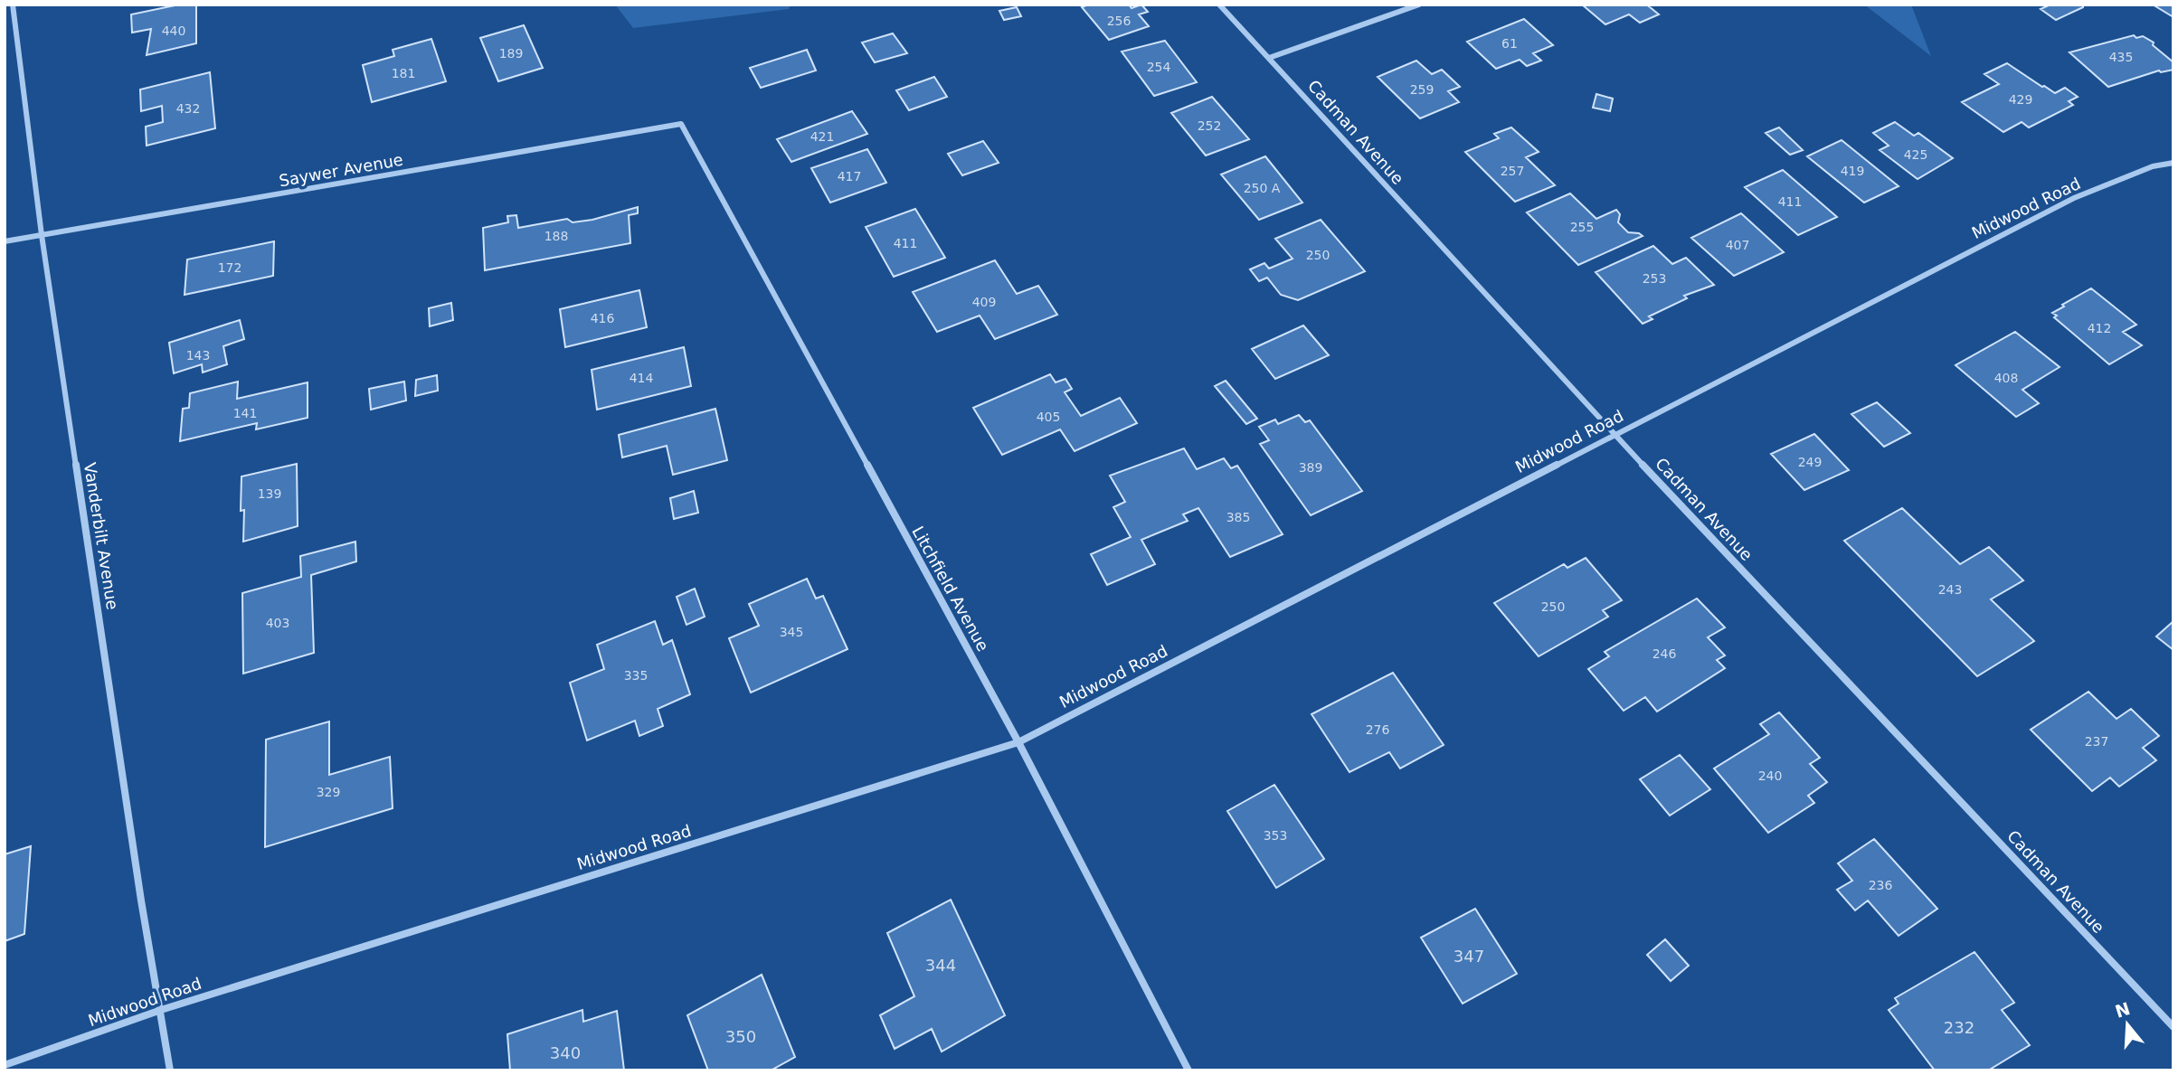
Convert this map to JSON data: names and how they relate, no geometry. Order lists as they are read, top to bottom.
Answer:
{
  "streets": {
    "street": [
      "Cadman Avenue",
      "Saywer Avenue",
      "Midwood Road",
      "Vanderbilt Avenue",
      "Litchfield Avenue"
    ]
  },
  "crossings": [
    ["Cadman Avenue", "Midwood Road"],
    ["Saywer Avenue", "Vanderbilt Avenue"],
    ["Saywer Avenue", "Litchfield Avenue"],
    ["Midwood Road", "Vanderbilt Avenue"],
    ["Midwood Road", "Litchfield Avenue"]
  ],
  "house_numbers": [
    "256",
    "440",
    "61",
    "189",
    "435",
    "254",
    "181",
    "259",
    "429",
    "432",
    "252",
    "421",
    "425",
    "257",
    "419",
    "417",
    "250 A",
    "411",
    "255",
    "188",
    "411",
    "407",
    "250",
    "172",
    "253",
    "409",
    "416",
    "412",
    "143",
    "414",
    "408",
    "141",
    "405",
    "249",
    "389",
    "139",
    "385",
    "243",
    "250",
    "403",
    "345",
    "246",
    "335",
    "276",
    "237",
    "240",
    "329",
    "353",
    "236",
    "347",
    "344",
    "232",
    "350",
    "340"
  ],
  "north": "top"
}
